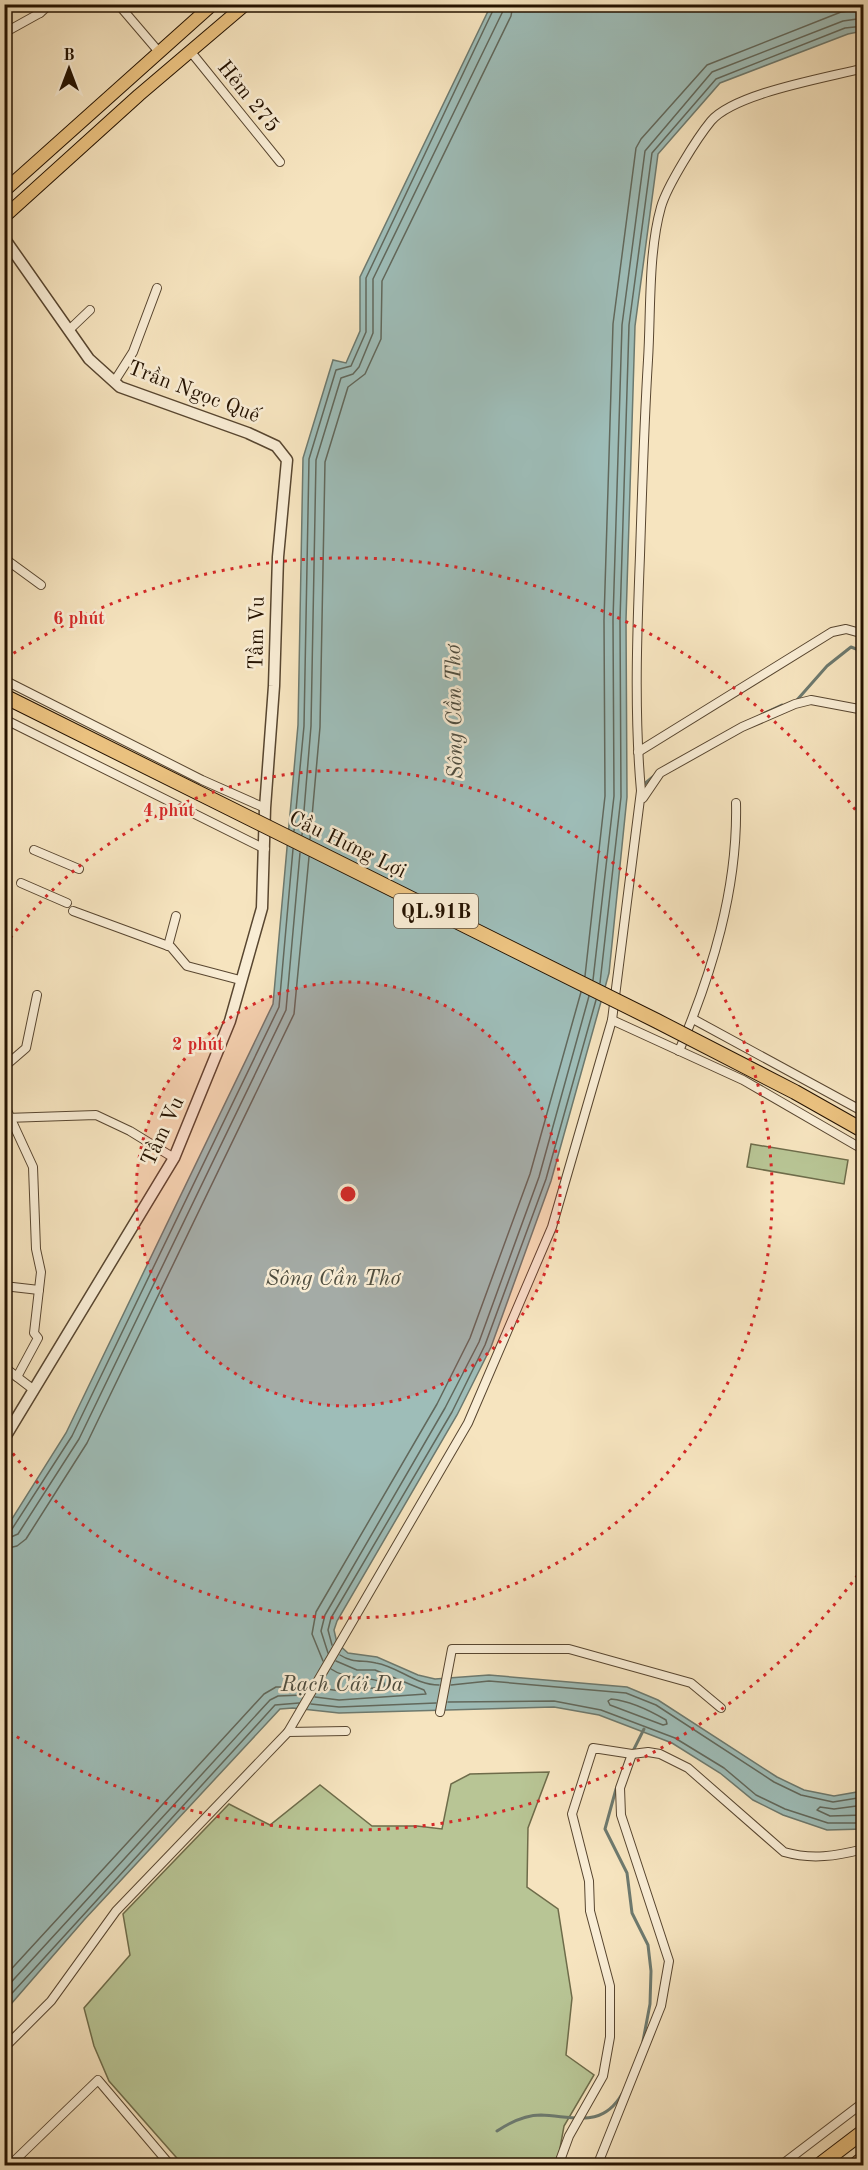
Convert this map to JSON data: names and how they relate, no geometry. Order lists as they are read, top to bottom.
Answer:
{
  "streets": {
    "highway": ["Cầu Hưng Lợi", "QL.91B"],
    "street": ["Hẻm 275", "Trần Ngọc Quế", "Tầm Vu"]
  },
  "crossings": [
    ["Trần Ngọc Quế", "Tầm Vu"]
  ],
  "water": ["Sông Cần Thơ", "Rạch Cái Da"],
  "north": "top",
  "rings": ["6 phút", "4 phút", "2 phút"]
}
